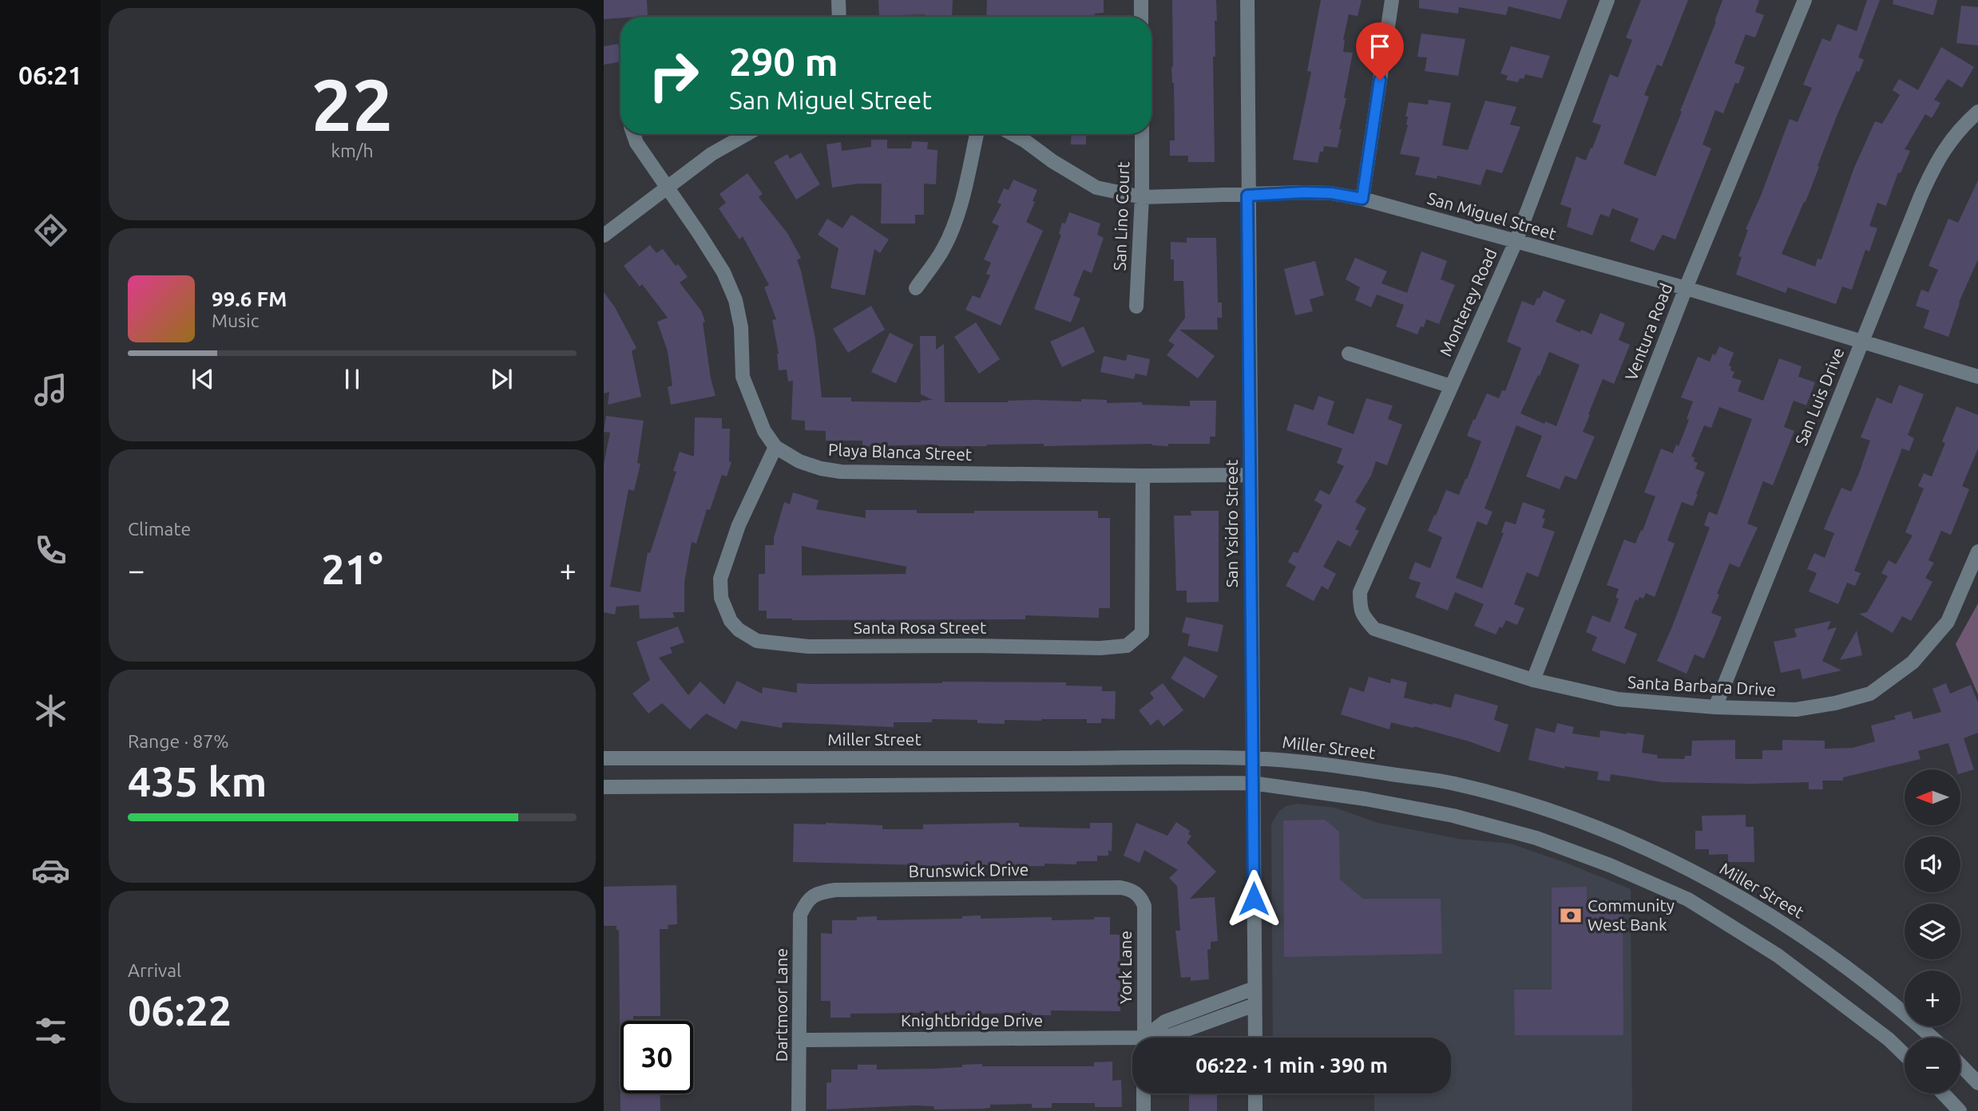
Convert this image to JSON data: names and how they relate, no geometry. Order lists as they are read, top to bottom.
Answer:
{
  "streets": {
    "street": [
      "San Lino Court",
      "San Miguel Street",
      "Monterey Road",
      "Ventura Road",
      "San Luis Drive",
      "Playa Blanca Street",
      "San Ysidro Street",
      "Santa Rosa Street",
      "Santa Barbara Drive",
      "Miller Street",
      "Brunswick Drive",
      "York Lane",
      "Dartmoor Lane",
      "Knightbridge Drive"
    ]
  },
  "crossings": [
    ["San Lino Court", "San Miguel Street"],
    ["San Miguel Street", "Monterey Road"],
    ["San Miguel Street", "Ventura Road"],
    ["San Miguel Street", "San Luis Drive"],
    ["San Miguel Street", "San Ysidro Street"],
    ["Monterey Road", "Santa Barbara Drive"],
    ["Ventura Road", "Santa Barbara Drive"],
    ["San Luis Drive", "Santa Barbara Drive"],
    ["Playa Blanca Street", "San Ysidro Street"],
    ["Playa Blanca Street", "Santa Rosa Street"],
    ["San Ysidro Street", "Miller Street"],
    ["San Ysidro Street", "Knightbridge Drive"],
    ["Brunswick Drive", "York Lane"],
    ["Brunswick Drive", "Dartmoor Lane"],
    ["Dartmoor Lane", "Knightbridge Drive"]
  ],
  "places": {
    "bank": ["Community West Bank"]
  },
  "north": "left",
  "page": {
    "tabs": "06:21",
    "tile": [
      ["22", "km/h"],
      "Climate",
      ["Range · 87%", "435 km"],
      ["Arrival", "06:22"]
    ],
    "turn": ["290 m", "San Miguel Street"],
    "song": ["99.6 FM", "Music"],
    "heat": ["−", "21°", "+"],
    "map_buttons": ["+", "−"],
    "limit": "30",
    "trip": "06:22 · 1 min · 390 m"
  }
}
